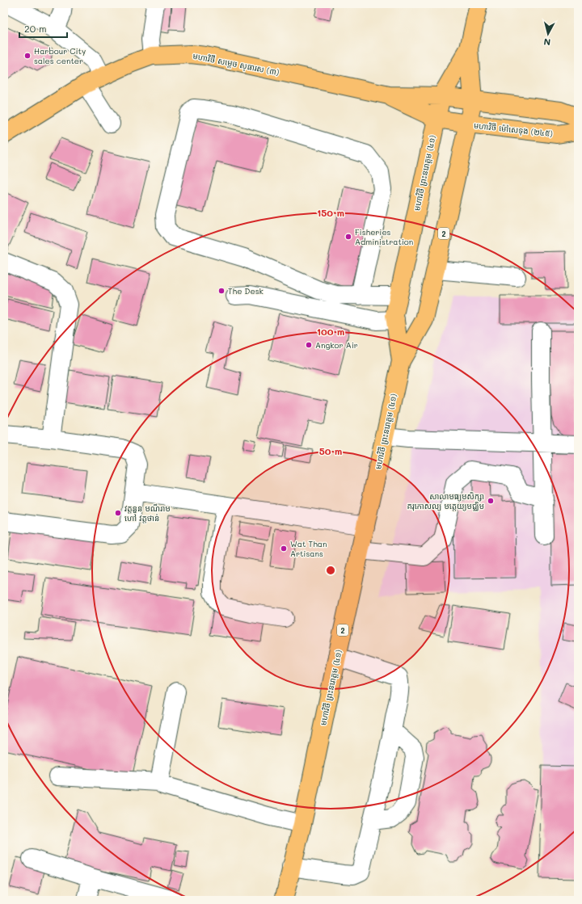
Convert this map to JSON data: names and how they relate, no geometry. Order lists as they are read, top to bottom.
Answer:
{
  "streets": {
    "main road": [
      "មហាវិថី សម្តេច សុធារស (៣)",
      "មហាវិថី ម៉ៅសេទុង (២៤៥)",
      "មហាវិថី ព្រះនរោត្តម (៤១)",
      "2"
    ]
  },
  "crossings": [
    ["មហាវិថី សម្តេច សុធារស (៣)", "មហាវិថី ម៉ៅសេទុង (២៤៥)"],
    ["មហាវិថី សម្តេច សុធារស (៣)", "មហាវិថី ព្រះនរោត្តម (៤១)"],
    ["មហាវិថី ម៉ៅសេទុង (២៤៥)", "មហាវិថី ព្រះនរោត្តម (៤១)"]
  ],
  "places": [
    "Harbour City sales center",
    "Fisheries Administration",
    "The Desk",
    "Angkor Air",
    "សាលាមធ្យមសិក្សា គរុកោសល្យ មត្តេយ្យមជ្ឈិម",
    "វត្តនួន មណីរាម ហៅ វត្តថាន់",
    "Wat Than Artisans"
  ],
  "scale_bar": "20 m",
  "north": "bottom",
  "rings": ["150 m", "100 m", "50 m"]
}
